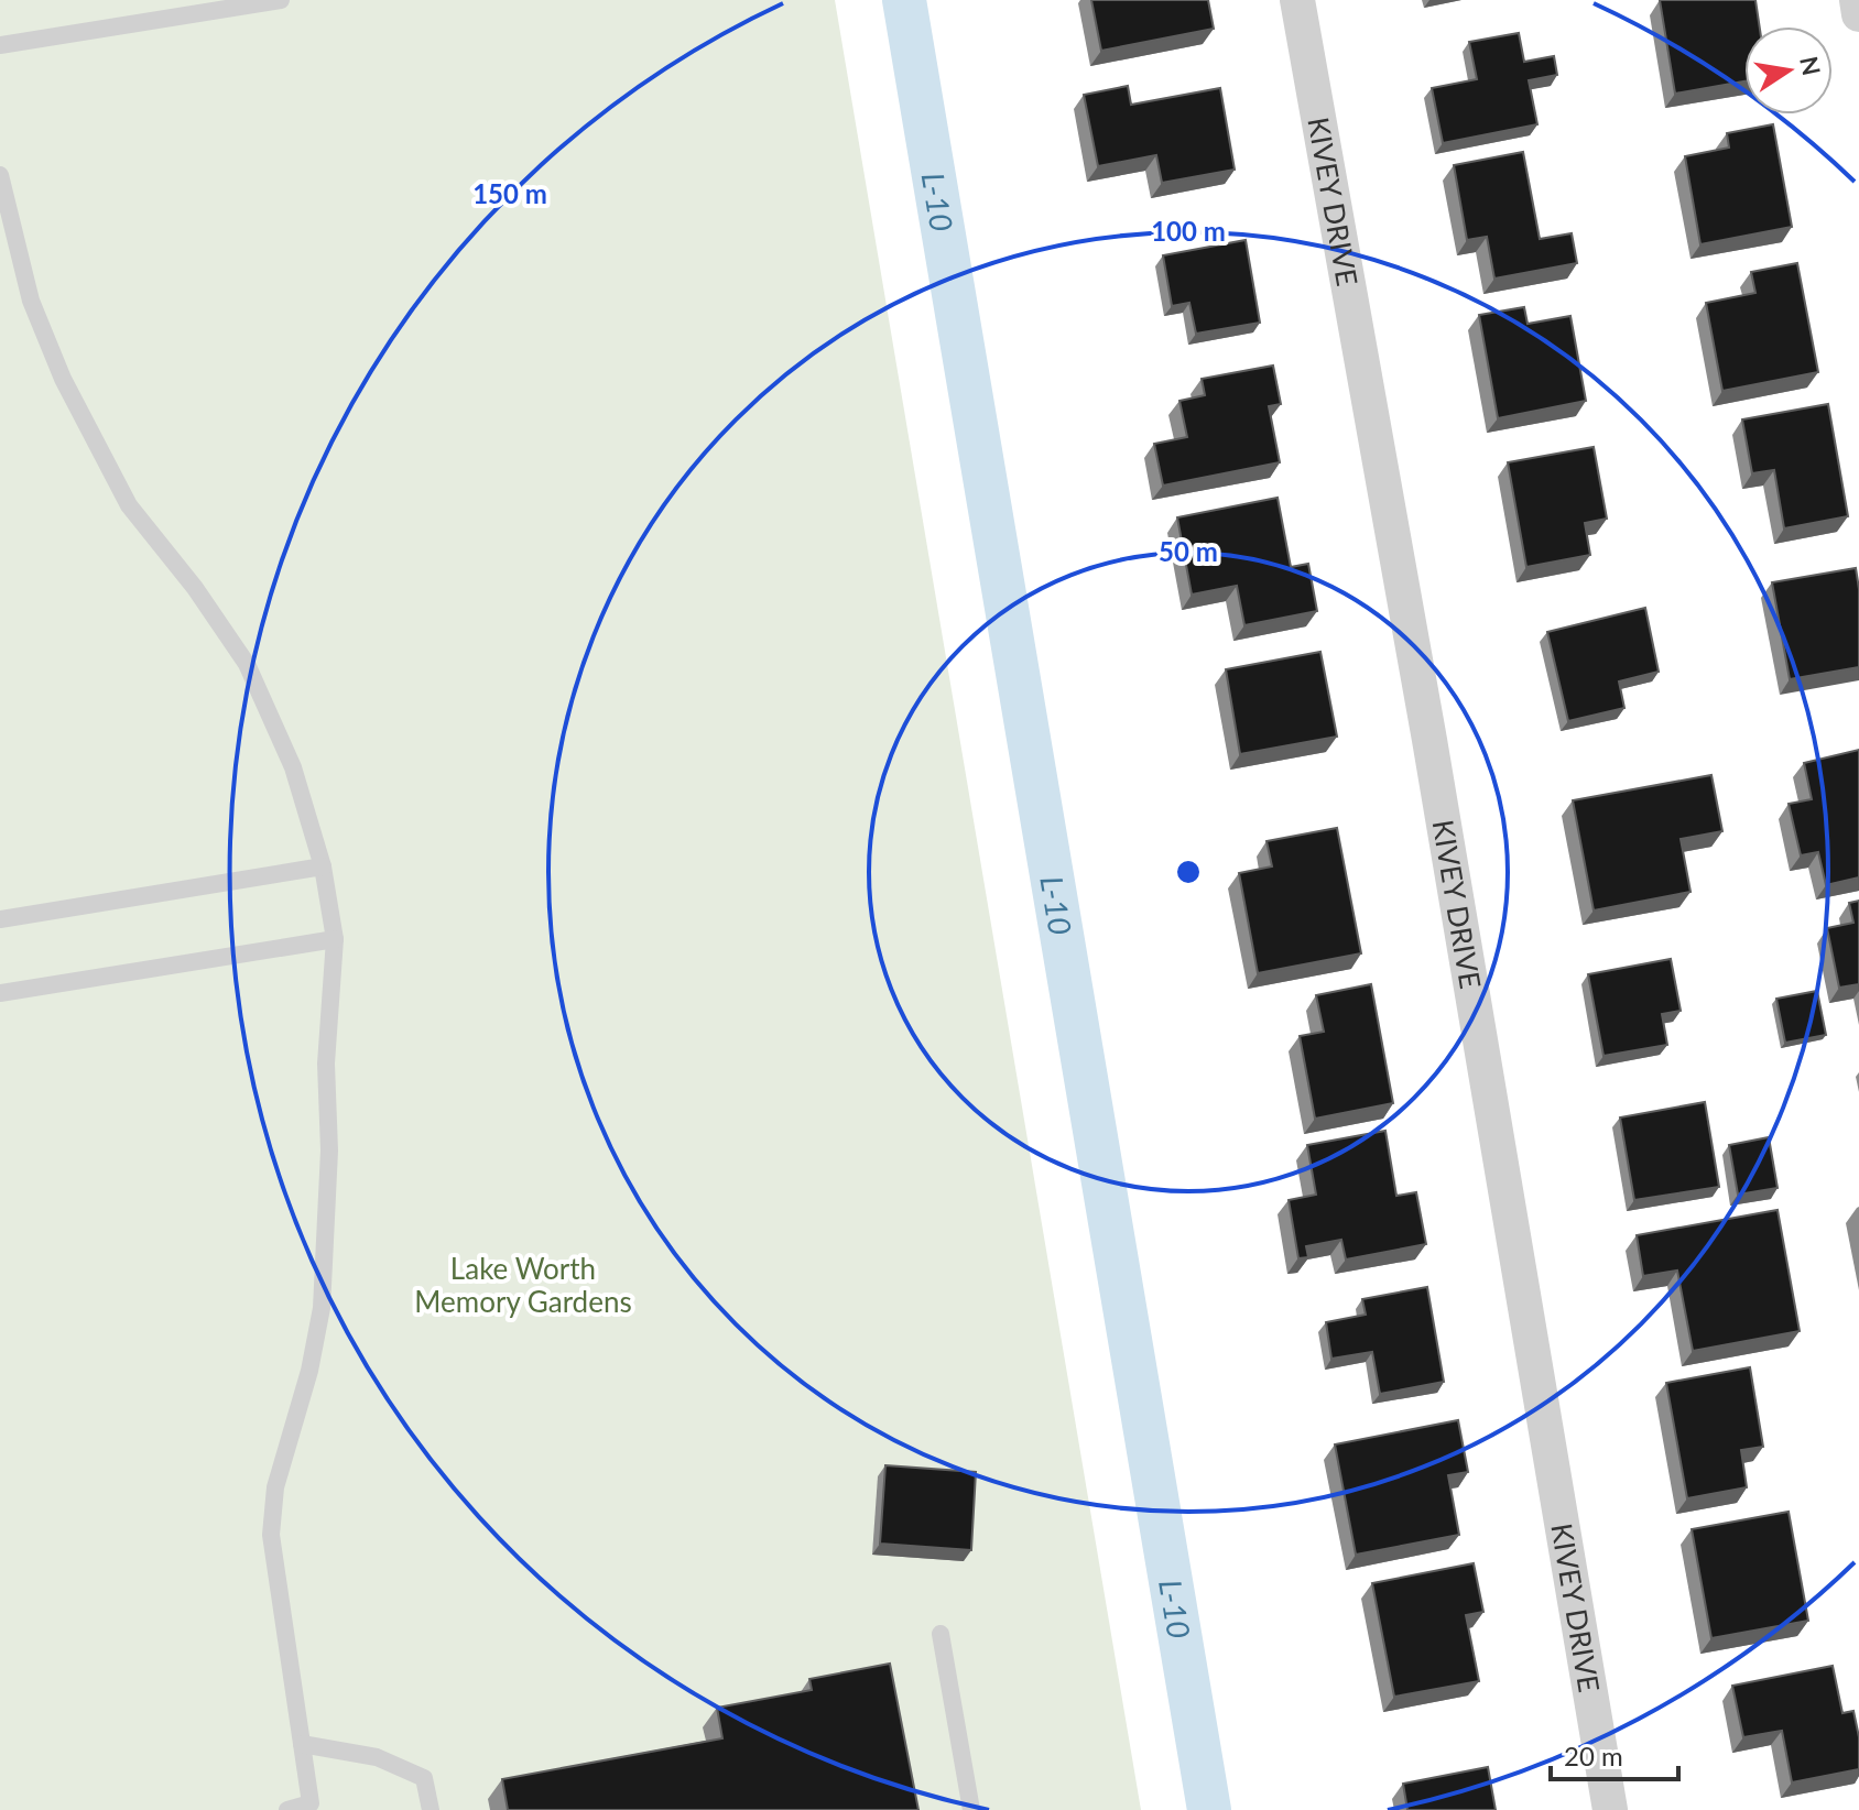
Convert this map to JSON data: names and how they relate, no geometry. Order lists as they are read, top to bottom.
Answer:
{
  "streets": {
    "street": ["KIVEY DRIVE"]
  },
  "water": ["L-10"],
  "parks": ["Lake Worth Memory Gardens"],
  "scale_bar": "20 m",
  "north": "right",
  "rings": ["150 m", "100 m", "50 m"]
}
